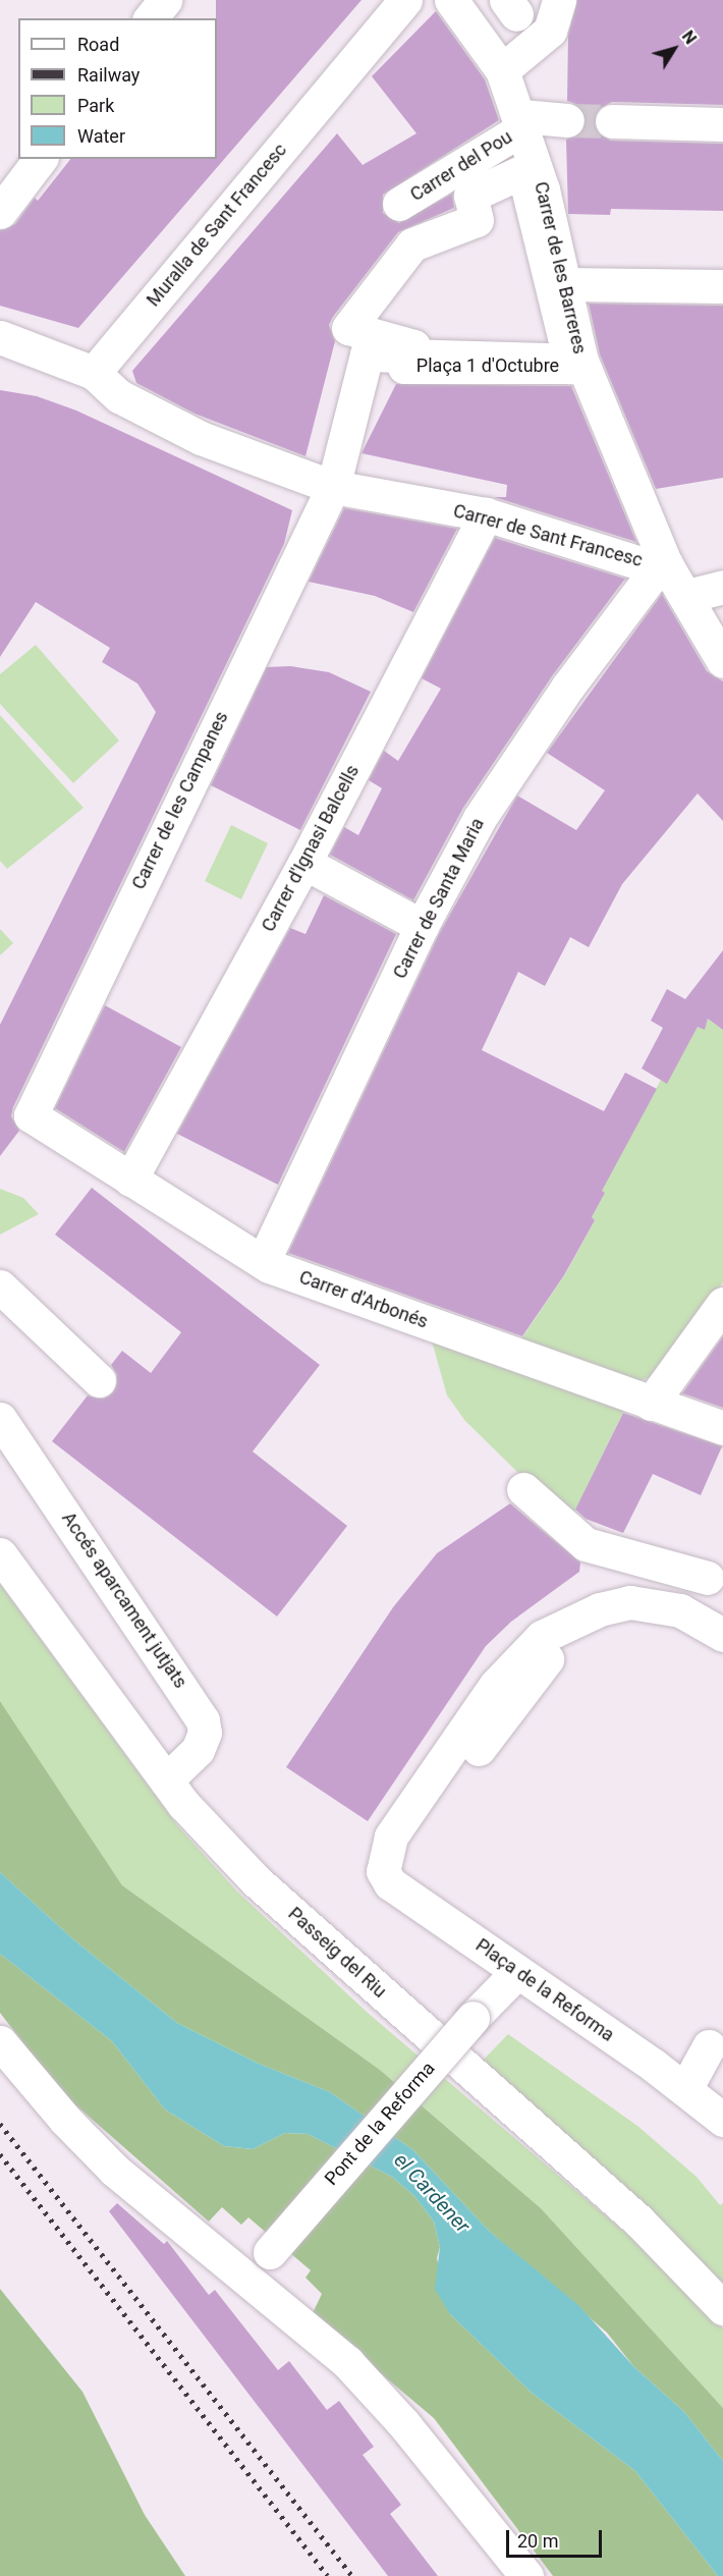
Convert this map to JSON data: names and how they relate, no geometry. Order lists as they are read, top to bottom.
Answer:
{
  "streets": {
    "street": [
      "Carrer del Pou",
      "Muralla de Sant Francesc",
      "Carrer de les Barreres",
      "Plaça 1 d'Octubre",
      "Carrer de Sant Francesc",
      "Carrer de les Campanes",
      "Carrer d'Ignasi Balcells",
      "Carrer de Santa Maria",
      "Carrer d'Arbonés",
      "Accés aparcament jutjats",
      "Passeig del Riu",
      "Plaça de la Reforma",
      "Pont de la Reforma"
    ]
  },
  "crossings": [
    ["Carrer del Pou", "Carrer de les Barreres"],
    ["Muralla de Sant Francesc", "Carrer de Sant Francesc"],
    ["Carrer de les Barreres", "Plaça 1 d'Octubre"],
    ["Carrer de les Barreres", "Carrer de Sant Francesc"],
    ["Carrer de les Barreres", "Carrer de Santa Maria"],
    ["Plaça 1 d'Octubre", "Carrer de les Campanes"],
    ["Carrer de Sant Francesc", "Carrer de les Campanes"],
    ["Carrer de Sant Francesc", "Carrer d'Ignasi Balcells"],
    ["Carrer de Sant Francesc", "Carrer de Santa Maria"],
    ["Carrer de les Campanes", "Carrer d'Arbonés"],
    ["Carrer d'Ignasi Balcells", "Carrer d'Arbonés"],
    ["Carrer de Santa Maria", "Carrer d'Arbonés"],
    ["Accés aparcament jutjats", "Passeig del Riu"],
    ["Plaça de la Reforma", "Pont de la Reforma"]
  ],
  "water": ["el Cardener"],
  "legend": [
    "Road",
    "Railway",
    "Park",
    "Water"
  ],
  "scale_bar": "20 m",
  "north": "top right"
}
